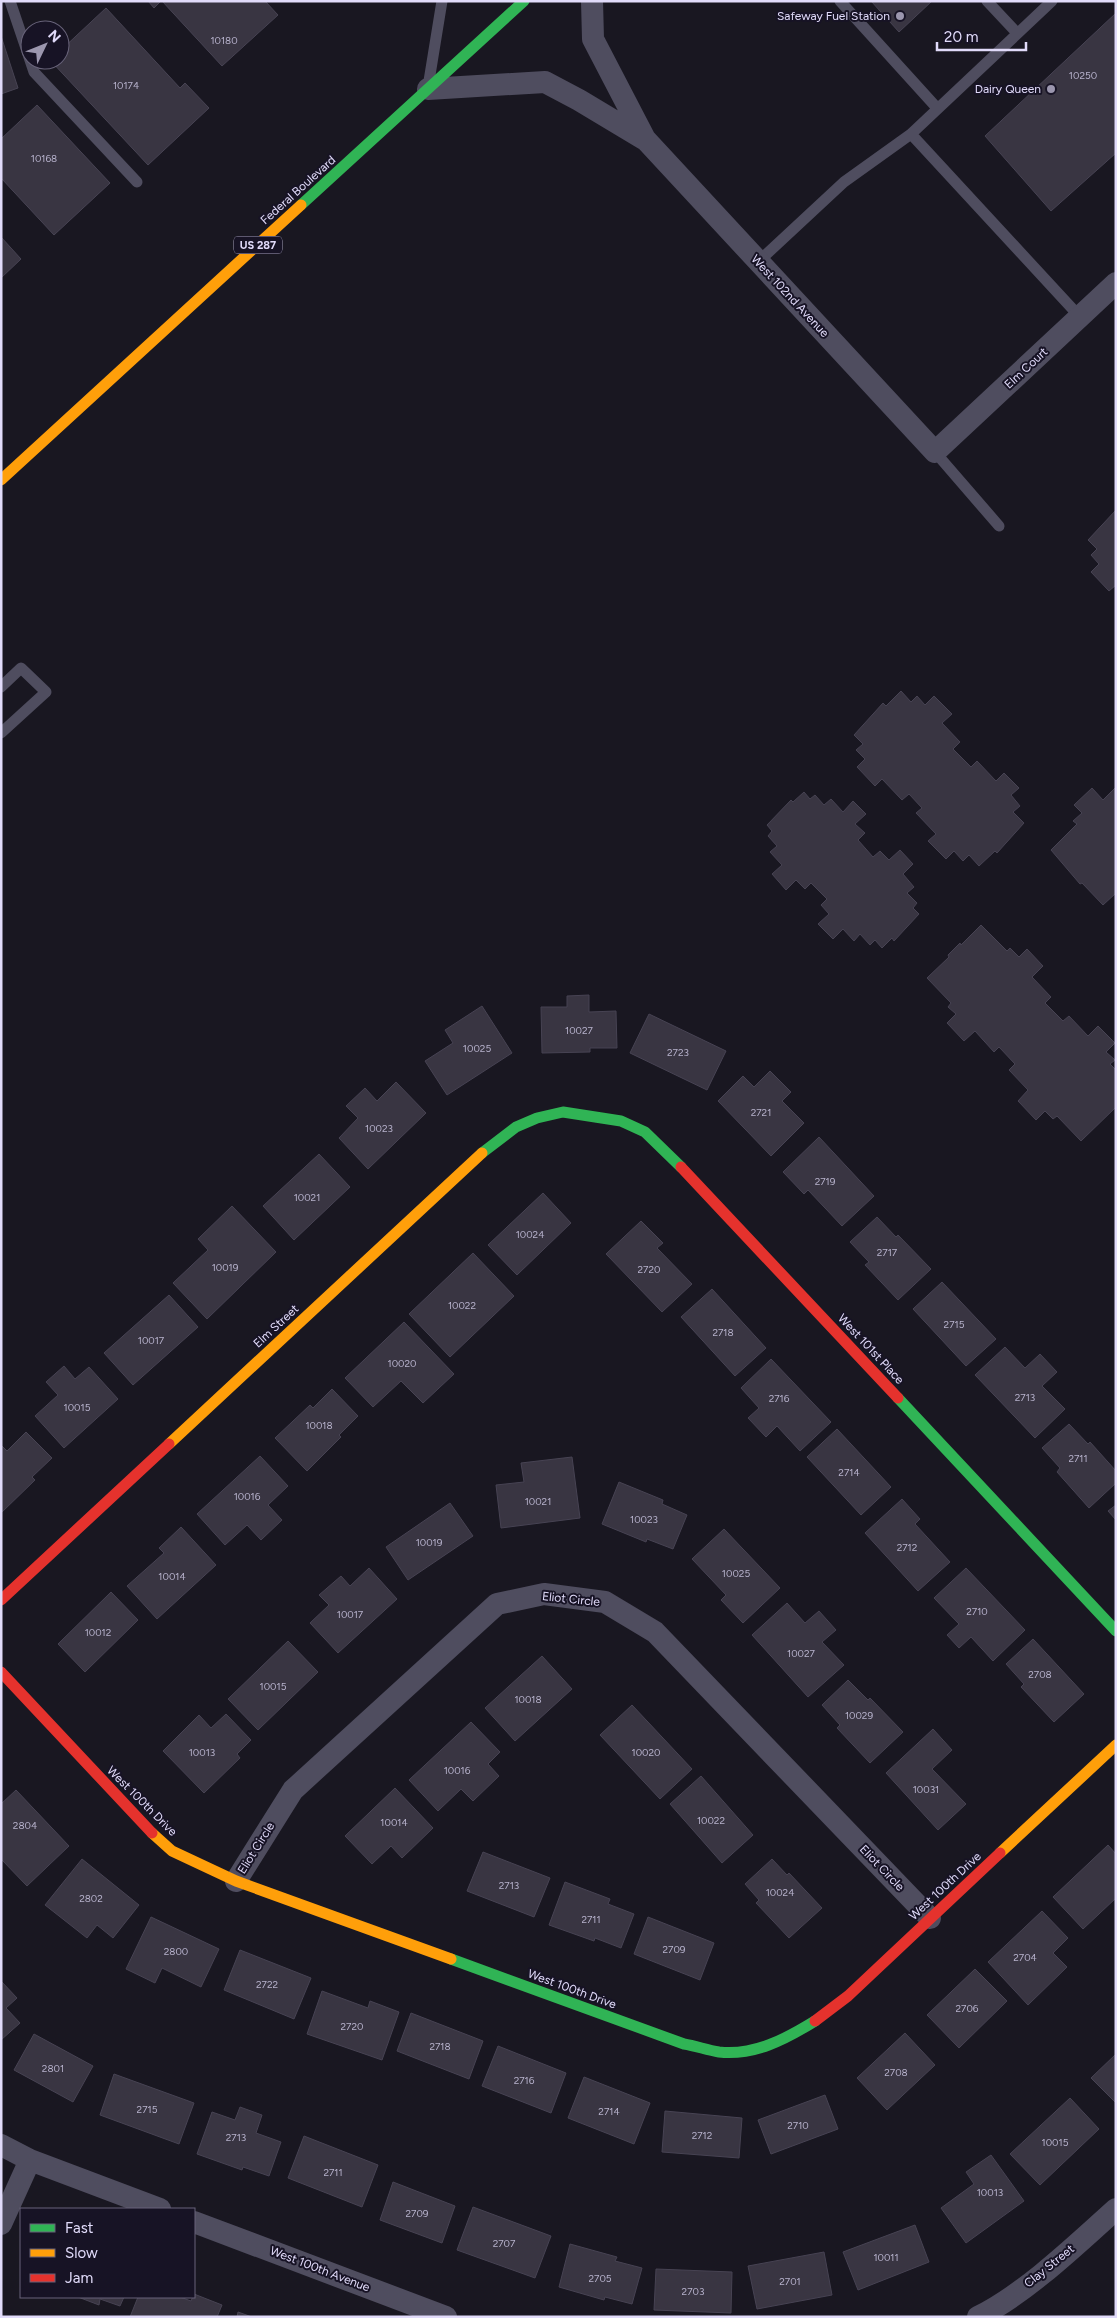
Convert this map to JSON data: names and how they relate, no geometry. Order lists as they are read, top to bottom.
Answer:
{
  "streets": {
    "street": [
      "Federal Boulevard",
      "US 287",
      "West 102nd Avenue",
      "Elm Court",
      "Elm Street",
      "West 101st Place",
      "Eliot Circle",
      "West 100th Drive",
      "Clay Street",
      "West 100th Avenue"
    ]
  },
  "crossings": [
    ["Federal Boulevard", "West 102nd Avenue"],
    ["West 102nd Avenue", "Elm Court"],
    ["Elm Street", "West 101st Place"],
    ["Eliot Circle", "West 100th Drive"]
  ],
  "places": ["Safeway Fuel Station", "Dairy Queen"],
  "house_numbers": [
    "10180",
    "10250",
    "10174",
    "10168",
    "10027",
    "10025",
    "2723",
    "2721",
    "10023",
    "2719",
    "10021",
    "10024",
    "2717",
    "10019",
    "2720",
    "10022",
    "2715",
    "2718",
    "10017",
    "10020",
    "2713",
    "2716",
    "10015",
    "10018",
    "2711",
    "2714",
    "10016",
    "10021",
    "10023",
    "10019",
    "2712",
    "10025",
    "10014",
    "2710",
    "10017",
    "10012",
    "10027",
    "2708",
    "10015",
    "10018",
    "10029",
    "10013",
    "10020",
    "10016",
    "10031",
    "10022",
    "10014",
    "2804",
    "2713",
    "10024",
    "2802",
    "2711",
    "2709",
    "2800",
    "2704",
    "2722",
    "2706",
    "2720",
    "2718",
    "2801",
    "2708",
    "2716",
    "2715",
    "2714",
    "2710",
    "2712",
    "2713",
    "10015",
    "2711",
    "10013",
    "2709",
    "2707",
    "10011",
    "2705",
    "2701",
    "2703"
  ],
  "legend": ["Fast", "Slow", "Jam"],
  "scale_bar": "20 m",
  "north": "top right"
}
